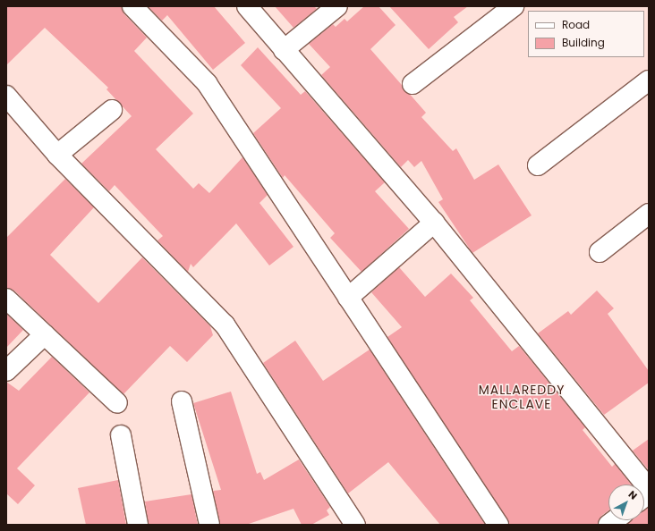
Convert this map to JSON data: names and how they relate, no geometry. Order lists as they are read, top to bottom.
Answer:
{
  "districts": ["MALLAREDDY ENCLAVE"],
  "legend": ["Road", "Building"],
  "north": "top right"
}
